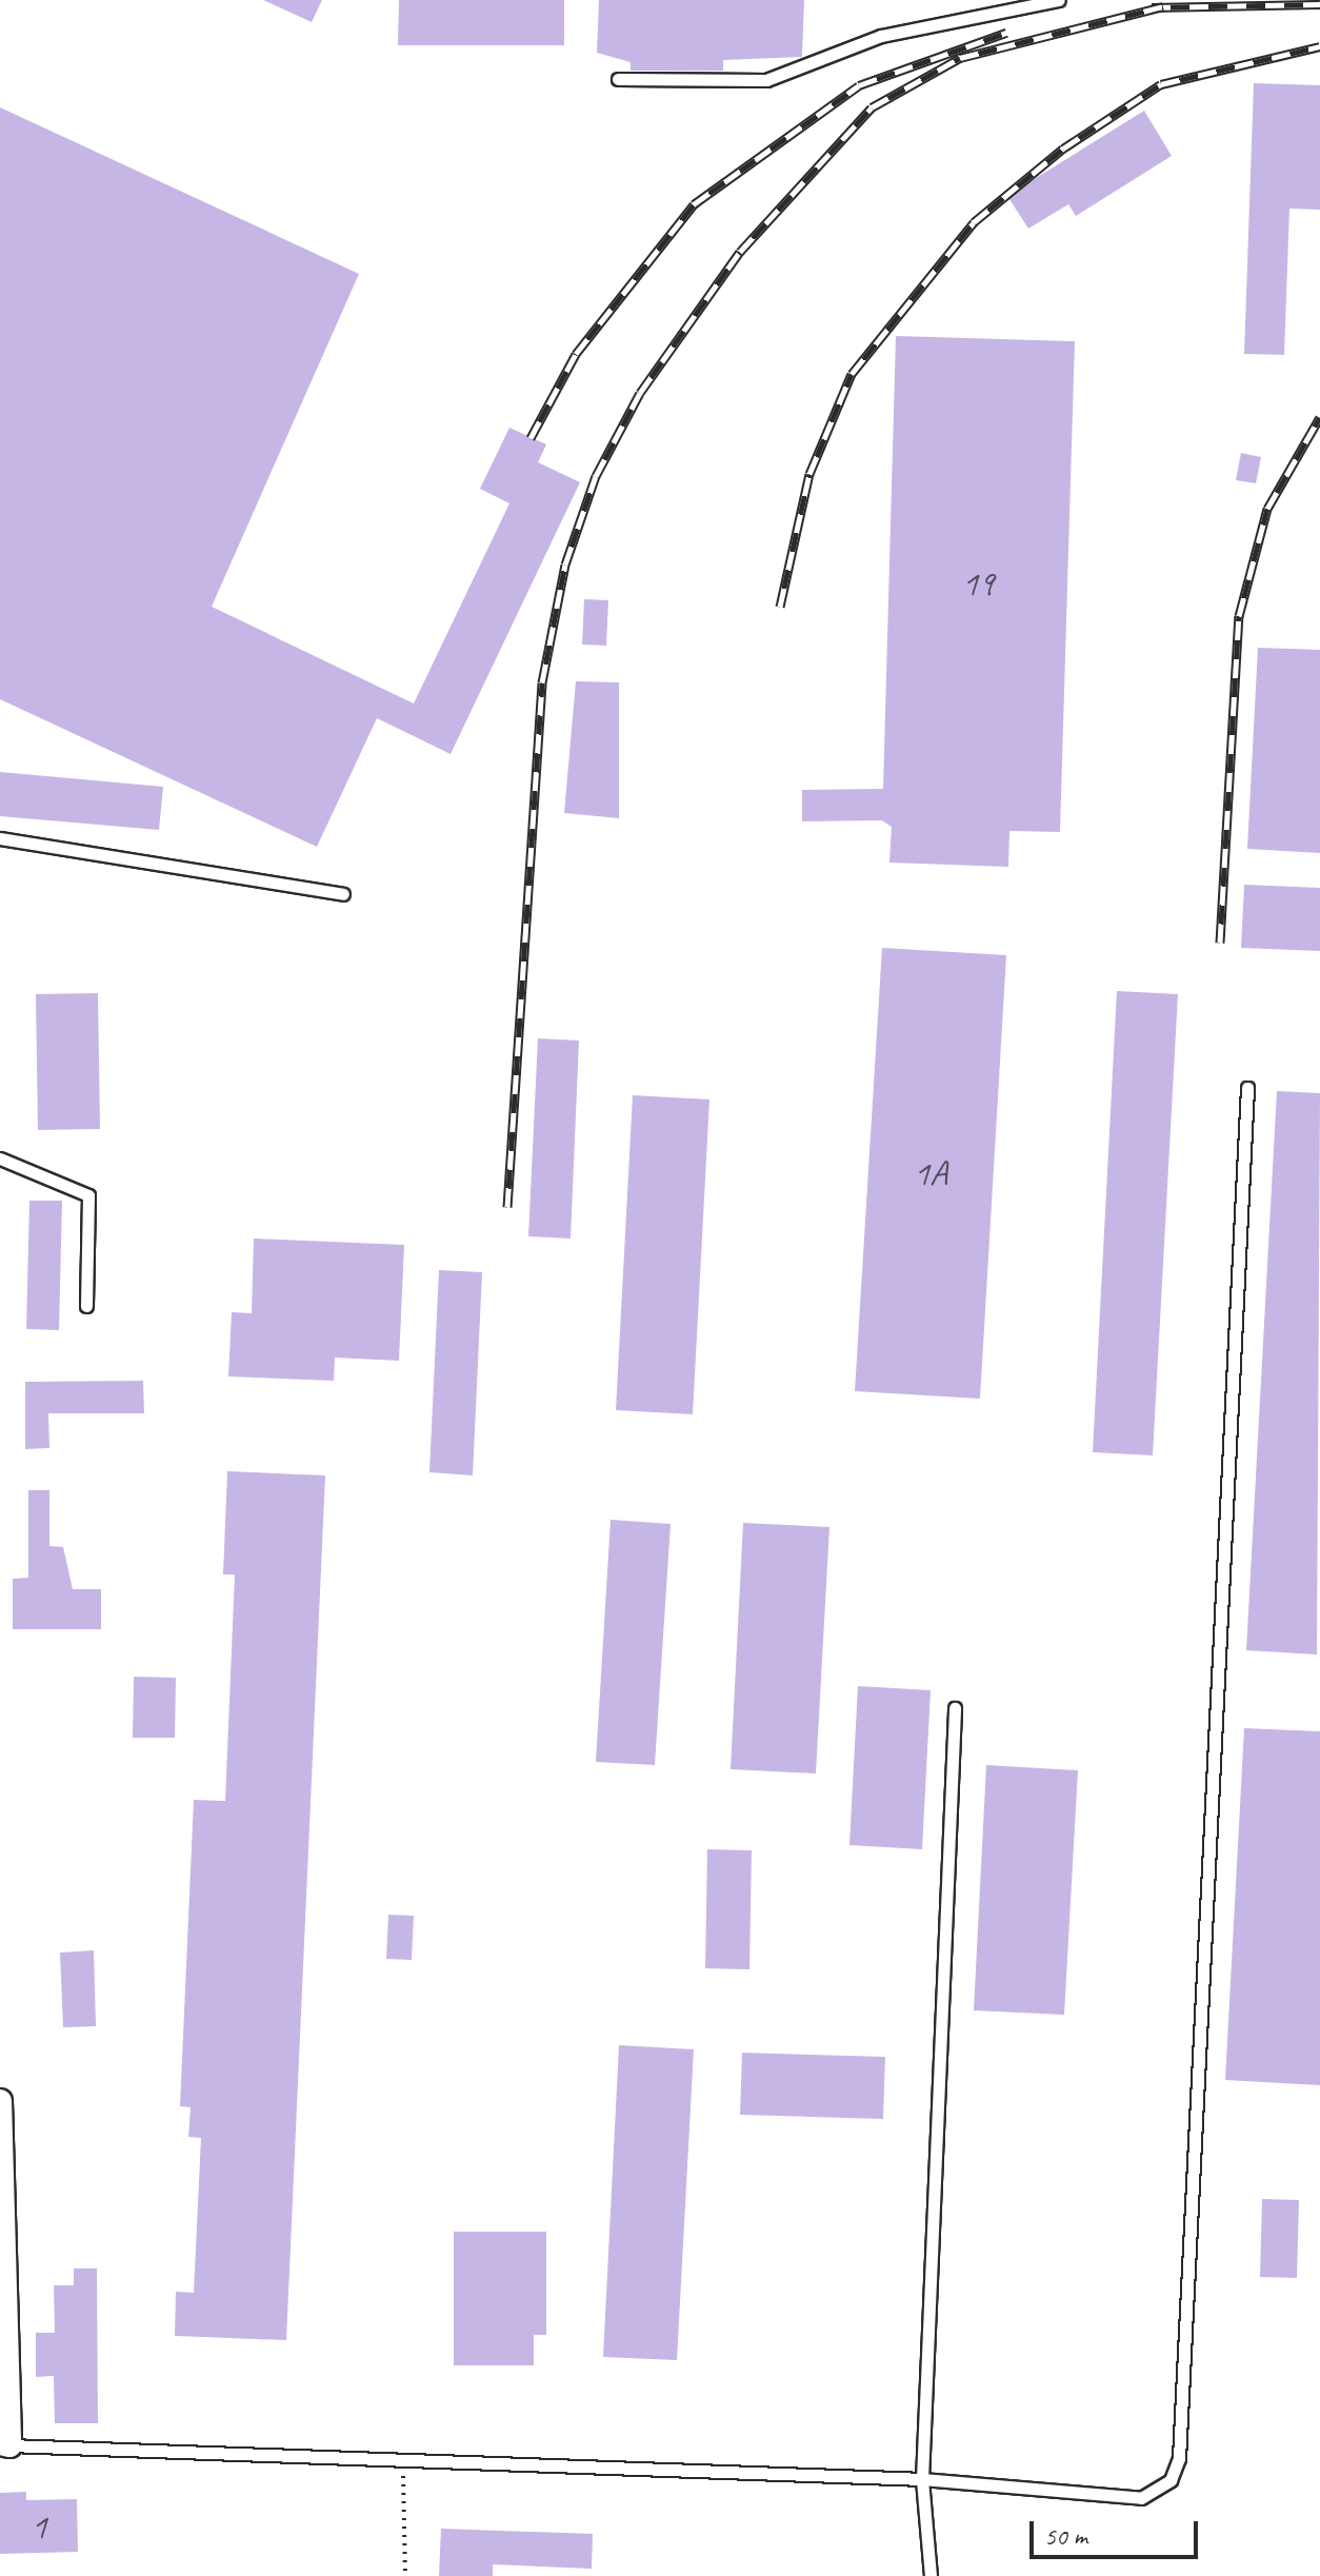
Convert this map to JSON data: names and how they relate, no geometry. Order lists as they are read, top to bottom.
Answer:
{
  "house_numbers": ["19", "1А", "1"],
  "scale_bar": "50 m"
}
